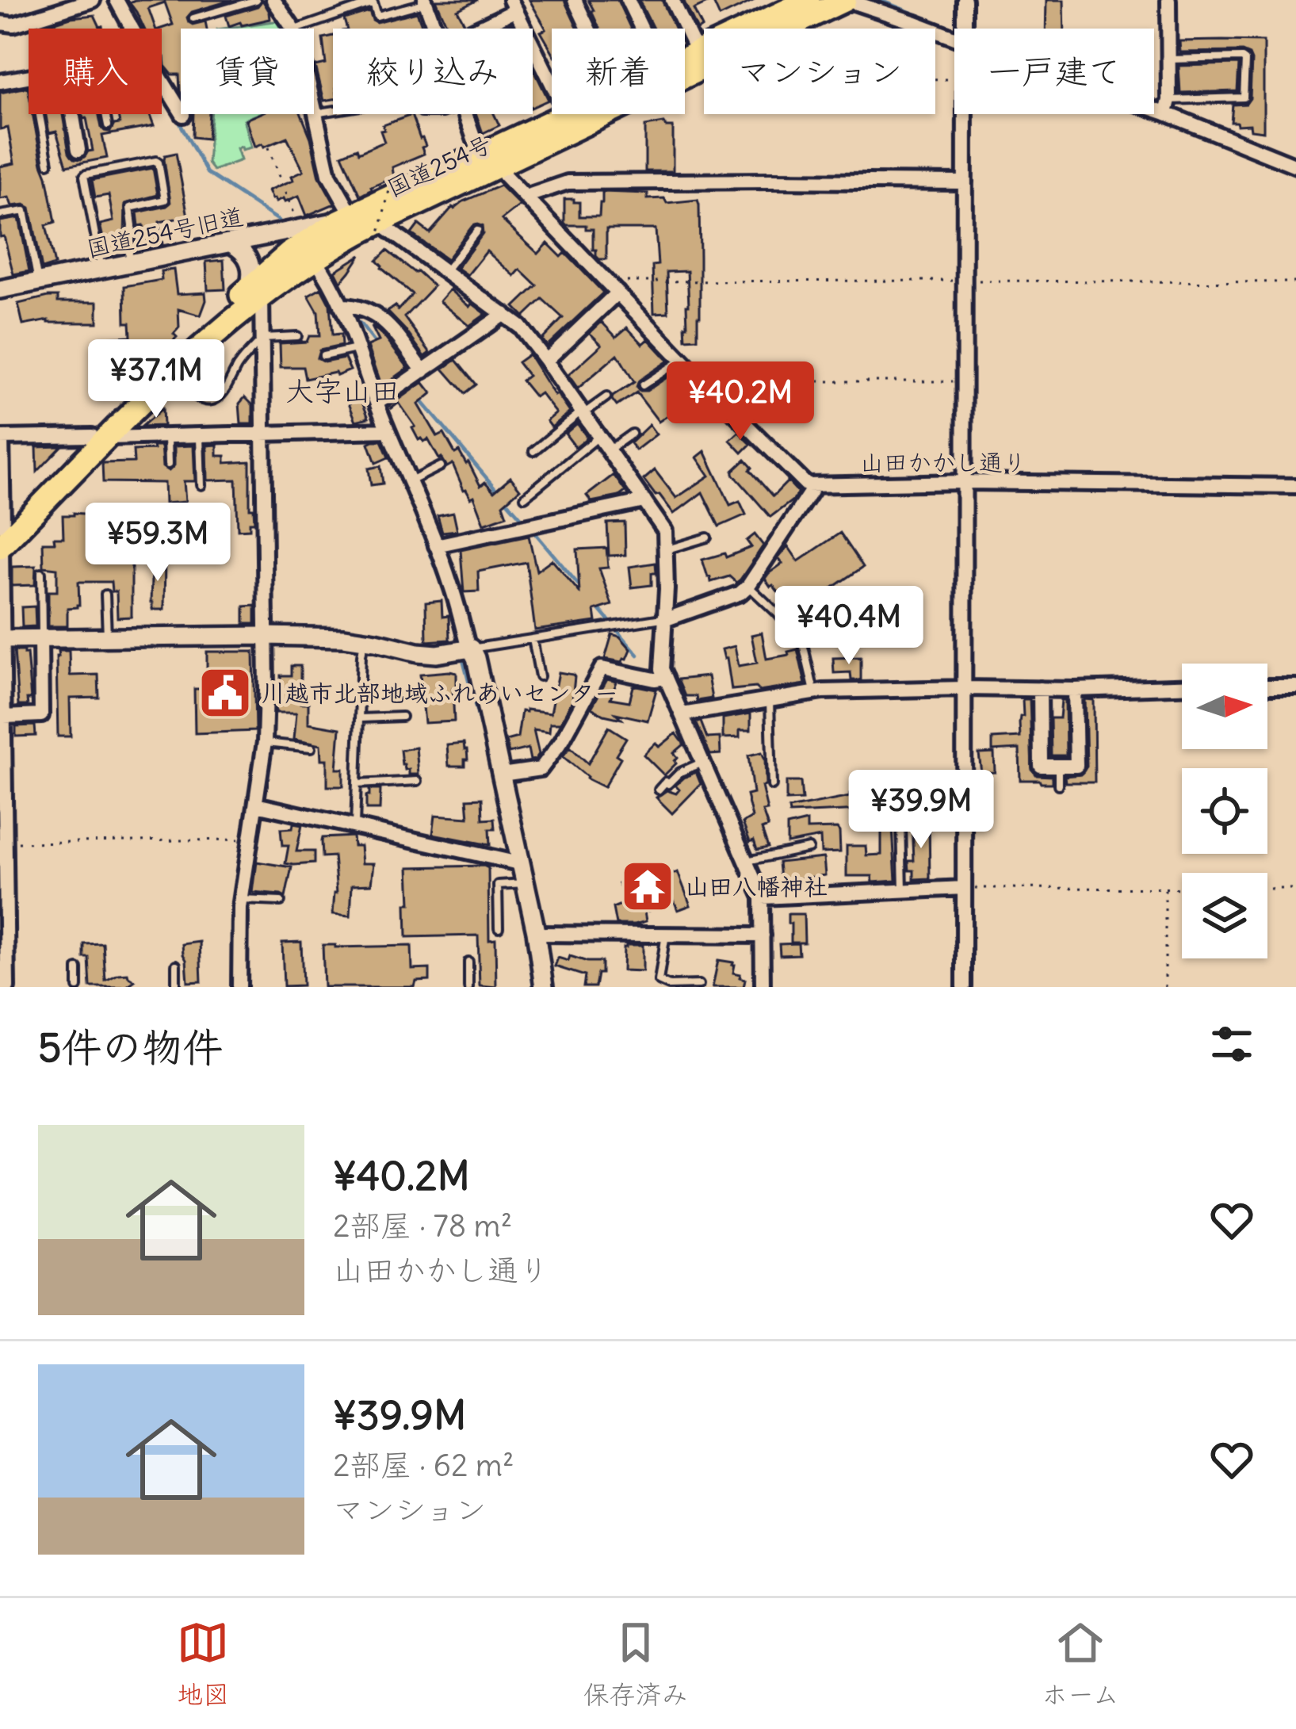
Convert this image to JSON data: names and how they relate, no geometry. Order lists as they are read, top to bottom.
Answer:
{
  "streets": {
    "highway": ["国道254号"],
    "street": ["国道254号旧道", "山田かかし通り"]
  },
  "crossings": [
    ["国道254号", "国道254号旧道"]
  ],
  "districts": ["大字山田"],
  "places": {
    "public building": ["川越市北部地域ふれあいセンター"],
    "temple": ["山田八幡神社"]
  },
  "north": "right",
  "page": {
    "chip": [
      "購入",
      "賃貸",
      "絞り込み",
      "新着",
      "マンション",
      "一戸建て"
    ],
    "price": [
      "¥37.1M",
      "¥40.2M",
      "¥59.3M",
      "¥40.4M",
      "¥39.9M"
    ],
    "heading": "5件の物件",
    "list": [
      {
        "name": "¥40.2M",
        "note": "2部屋 · 78 m² · 山田かかし通り"
      },
      {
        "name": "¥39.9M",
        "note": "2部屋 · 62 m² · マンション"
      }
    ],
    "tabs": ["地図", "保存済み", "ホーム"]
  }
}
